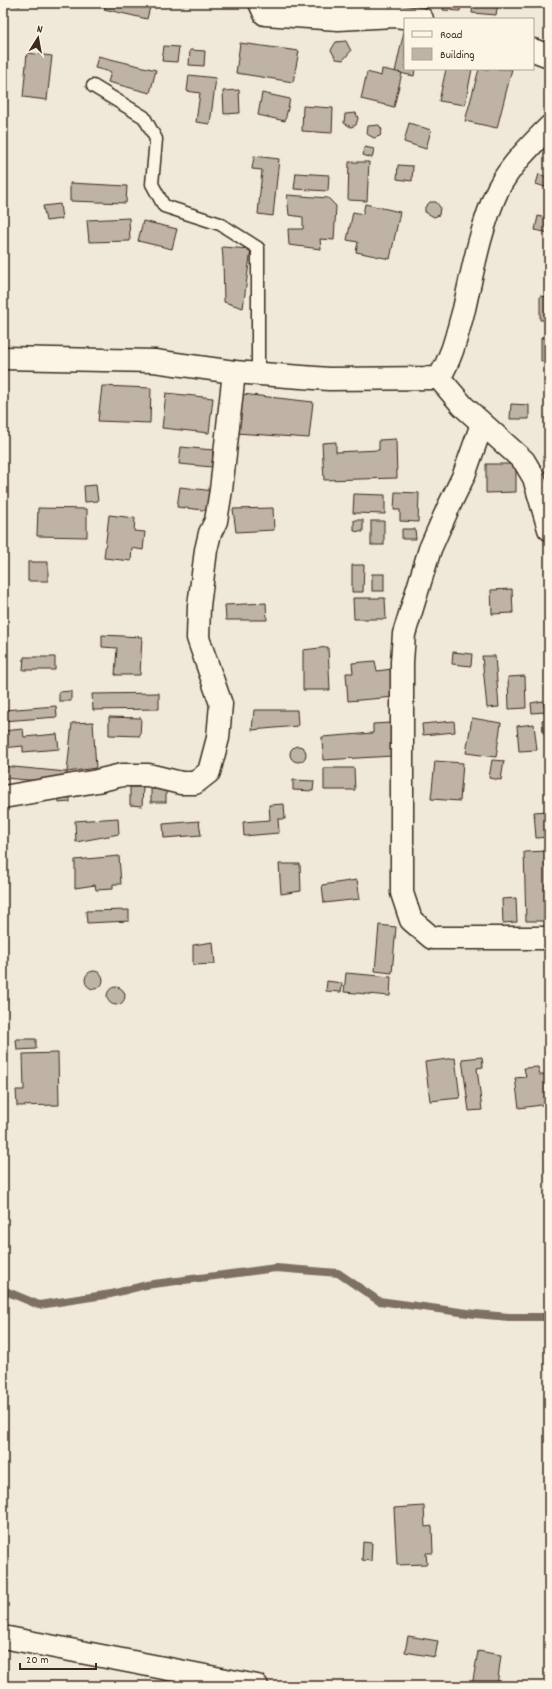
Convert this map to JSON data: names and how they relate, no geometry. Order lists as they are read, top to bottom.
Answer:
{
  "legend": ["Road", "Building"],
  "scale_bar": "20 m",
  "north": "top"
}
